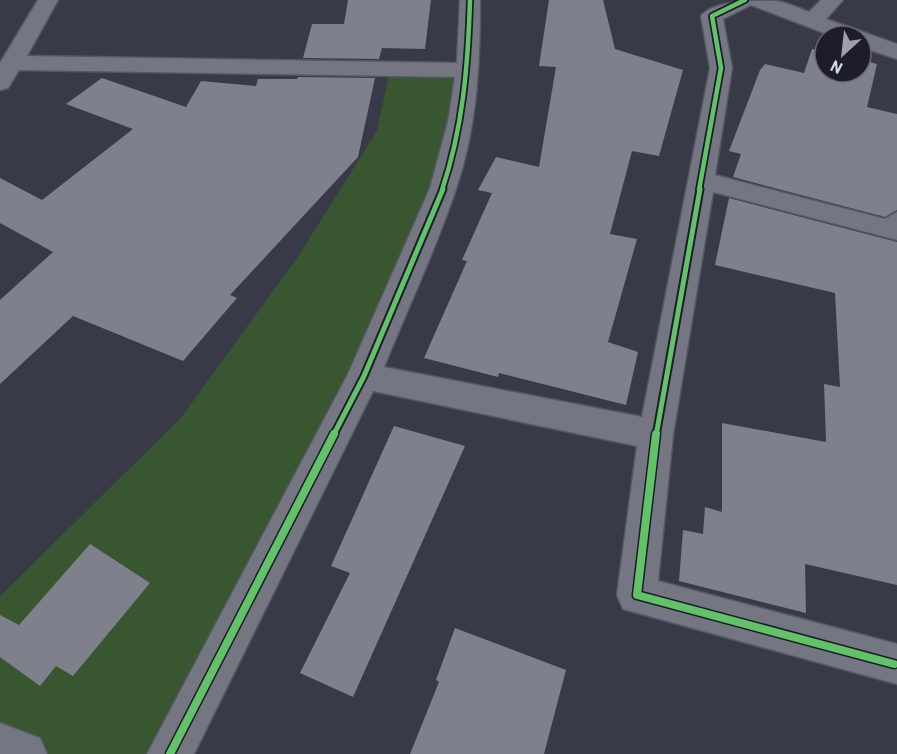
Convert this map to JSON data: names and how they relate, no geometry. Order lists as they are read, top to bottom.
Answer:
{
  "north": "bottom left"
}
